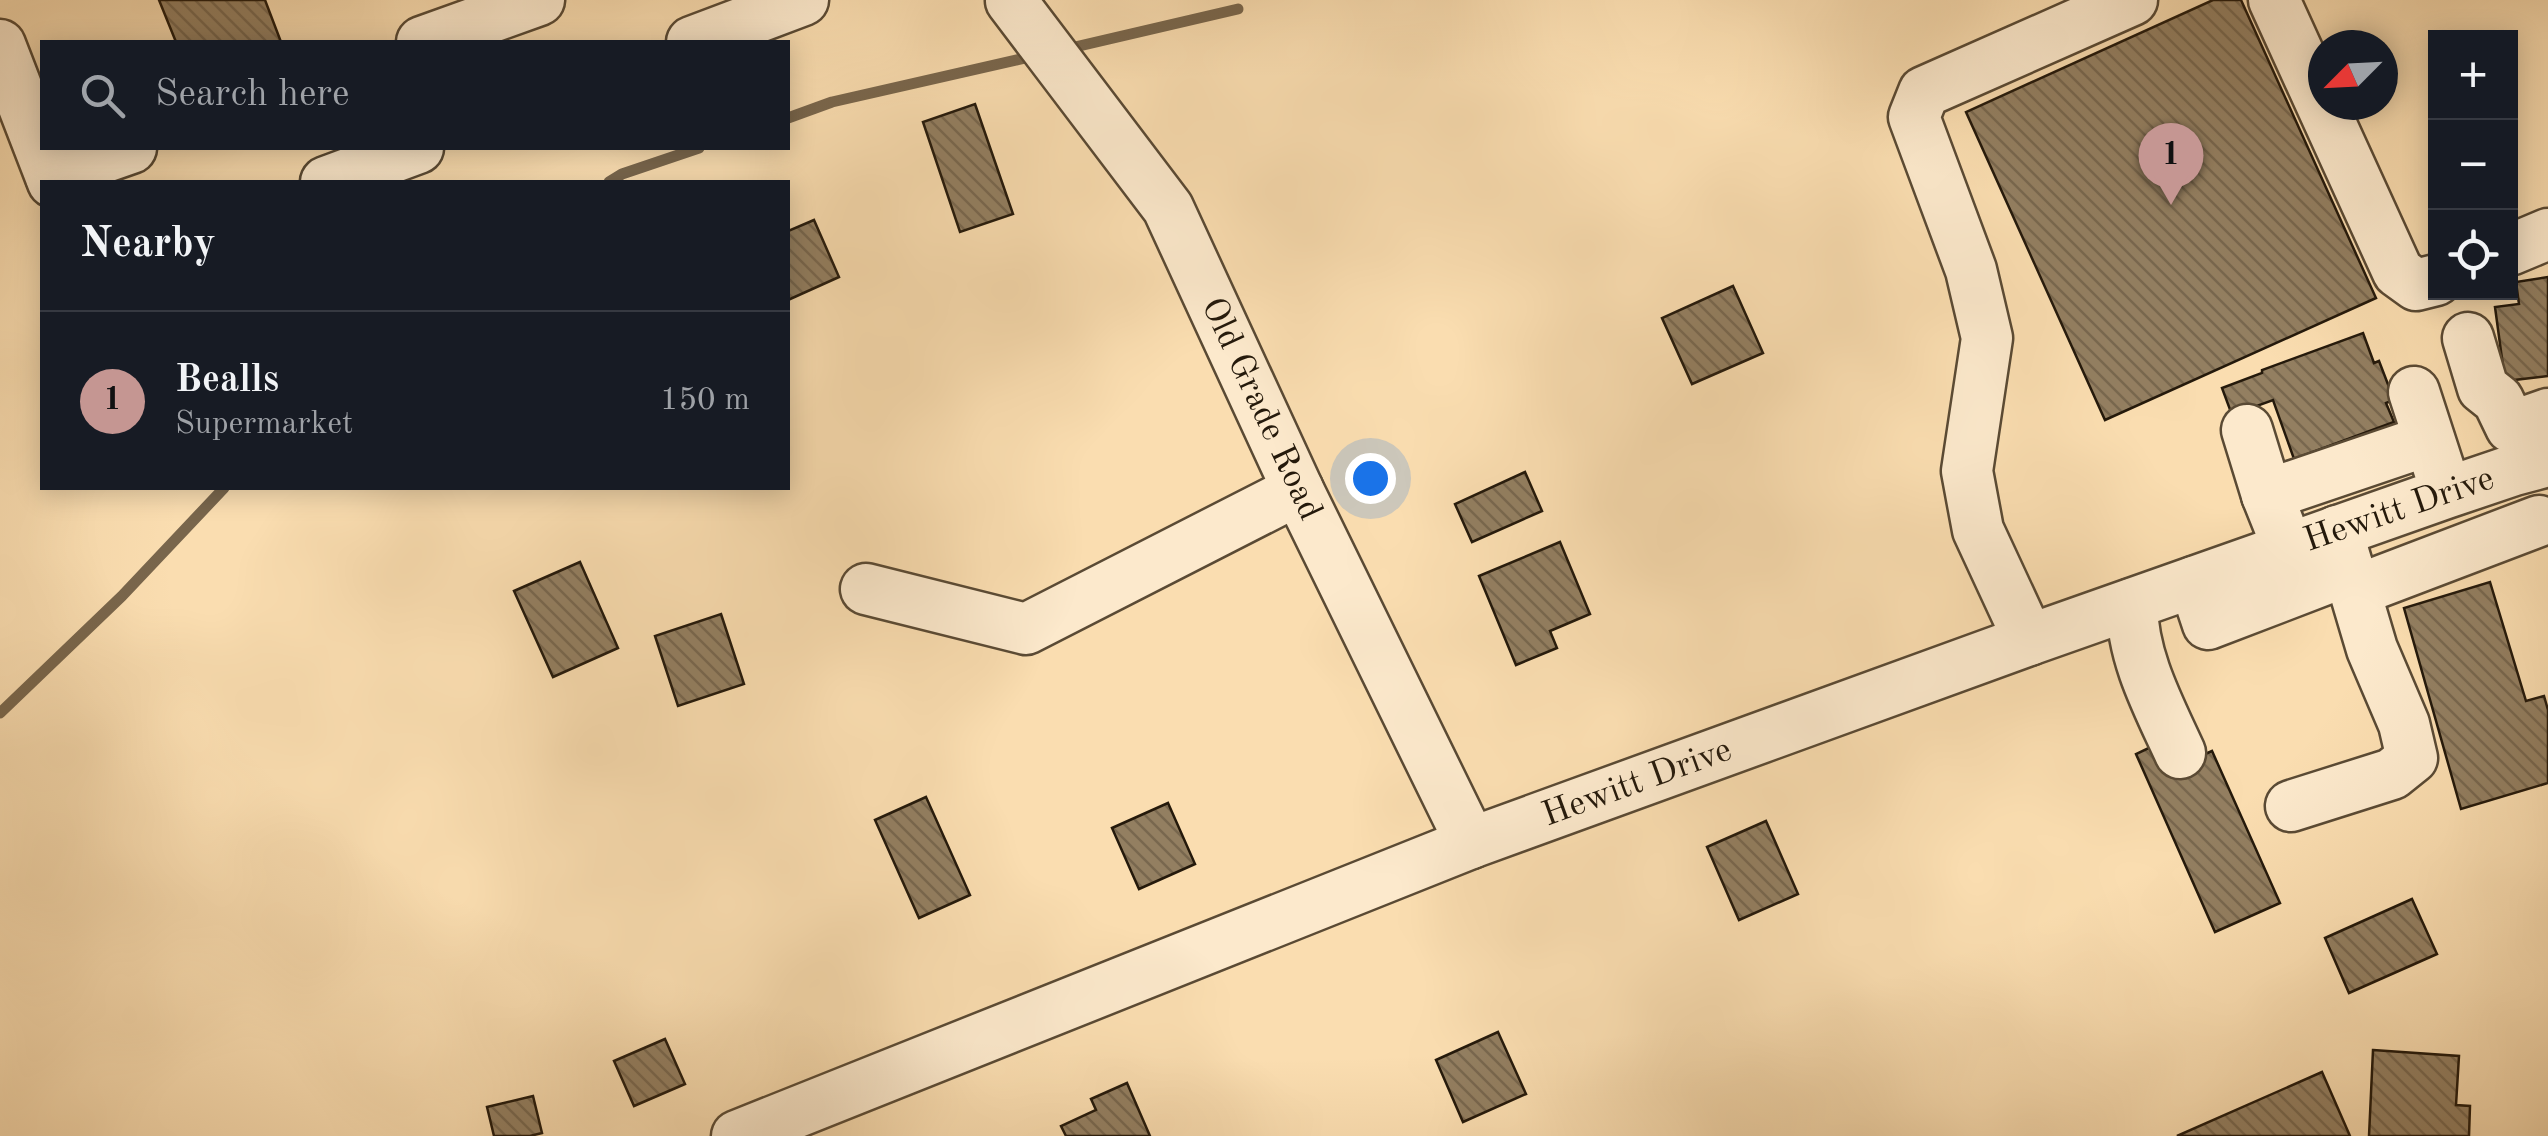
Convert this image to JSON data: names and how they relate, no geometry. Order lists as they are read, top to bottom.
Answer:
{
  "streets": {
    "street": ["Old Grade Road", "Hewitt Drive"]
  },
  "crossings": [
    ["Old Grade Road", "Hewitt Drive"]
  ],
  "north": "bottom left",
  "page": {
    "map_buttons": ["+", "−"],
    "search": "Search here",
    "pins": "1",
    "heading": "Nearby",
    "list": [
      {
        "mark": "1",
        "name": "Bealls",
        "note": "Supermarket",
        "value": "150 m"
      }
    ]
  }
}
